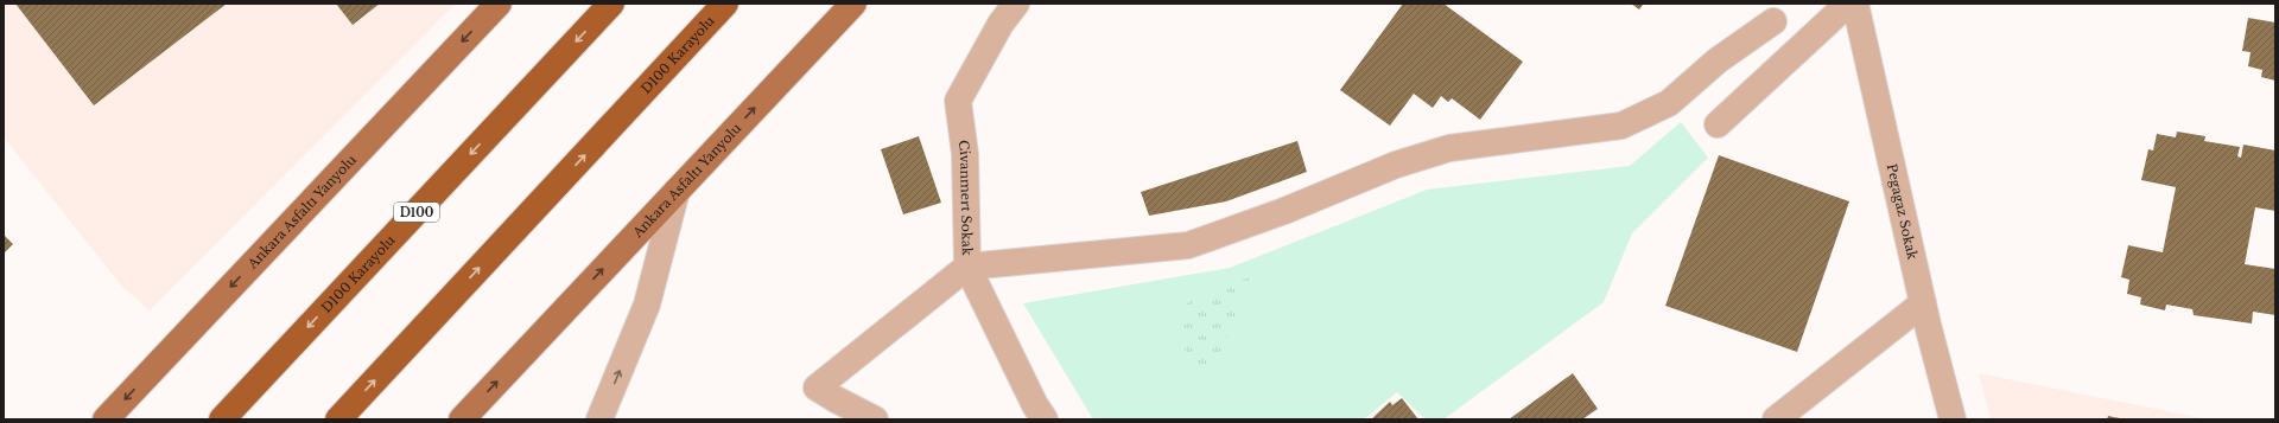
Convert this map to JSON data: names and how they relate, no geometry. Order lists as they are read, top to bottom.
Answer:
{
  "streets": {
    "highway": ["D100 Karayolu", "D100"],
    "main road": ["Ankara Asfaltı Yanyolu"],
    "street": ["Civanmert Sokak", "Pegagaz Sokak"]
  }
}
